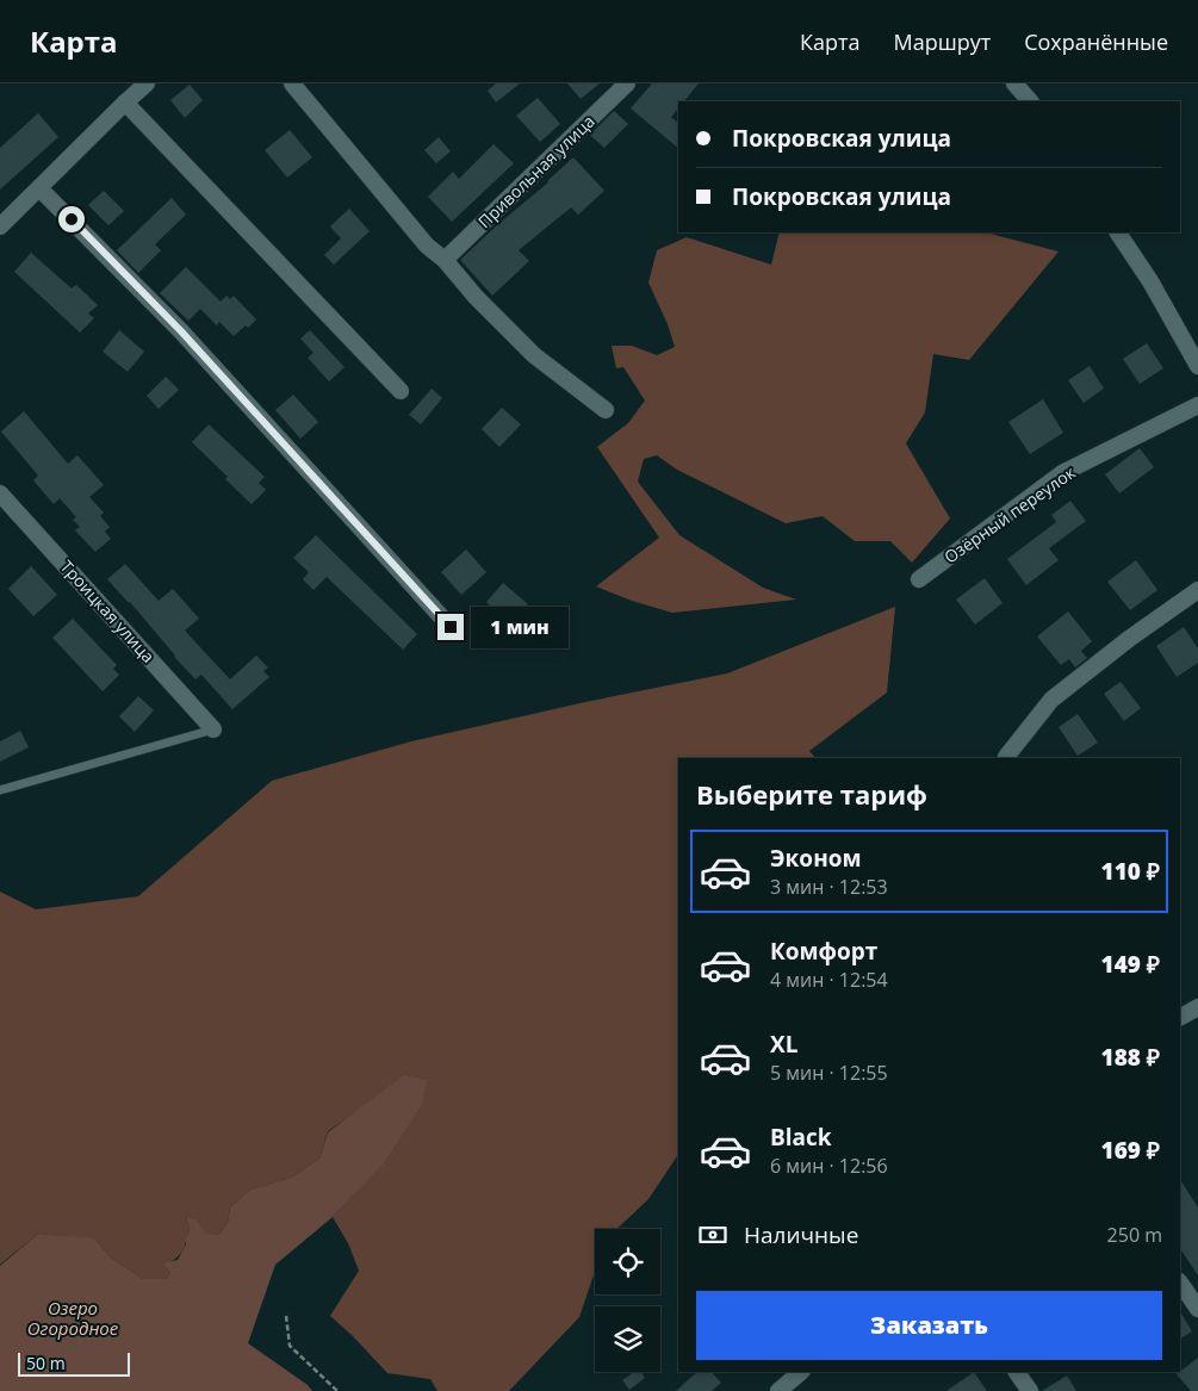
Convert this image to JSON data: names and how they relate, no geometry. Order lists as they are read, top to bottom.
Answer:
{
  "streets": {
    "street": ["Привольная улица", "Озёрный переулок", "Троицкая улица"]
  },
  "water": ["Озеро Огородное"],
  "scale_bar": "50 m",
  "page": {
    "header": "Карта",
    "nav": ["Карта", "Маршрут", "Сохранённые"],
    "banner": ["Покровская улица", "Покровская улица"],
    "bubble": "1 мин",
    "heading": "Выберите тариф",
    "list": [
      {
        "name": "Эконом",
        "note": "3 мин · 12:53",
        "value": "110 ₽"
      },
      {
        "name": "Комфорт",
        "note": "4 мин · 12:54",
        "value": "149 ₽"
      },
      {
        "name": "XL",
        "note": "5 мин · 12:55",
        "value": "188 ₽"
      },
      {
        "name": "Black",
        "note": "6 мин · 12:56",
        "value": "169 ₽"
      }
    ],
    "pay": ["Наличные", "250 m"],
    "buttons": "Заказать",
    "scale": "50 m"
  }
}
